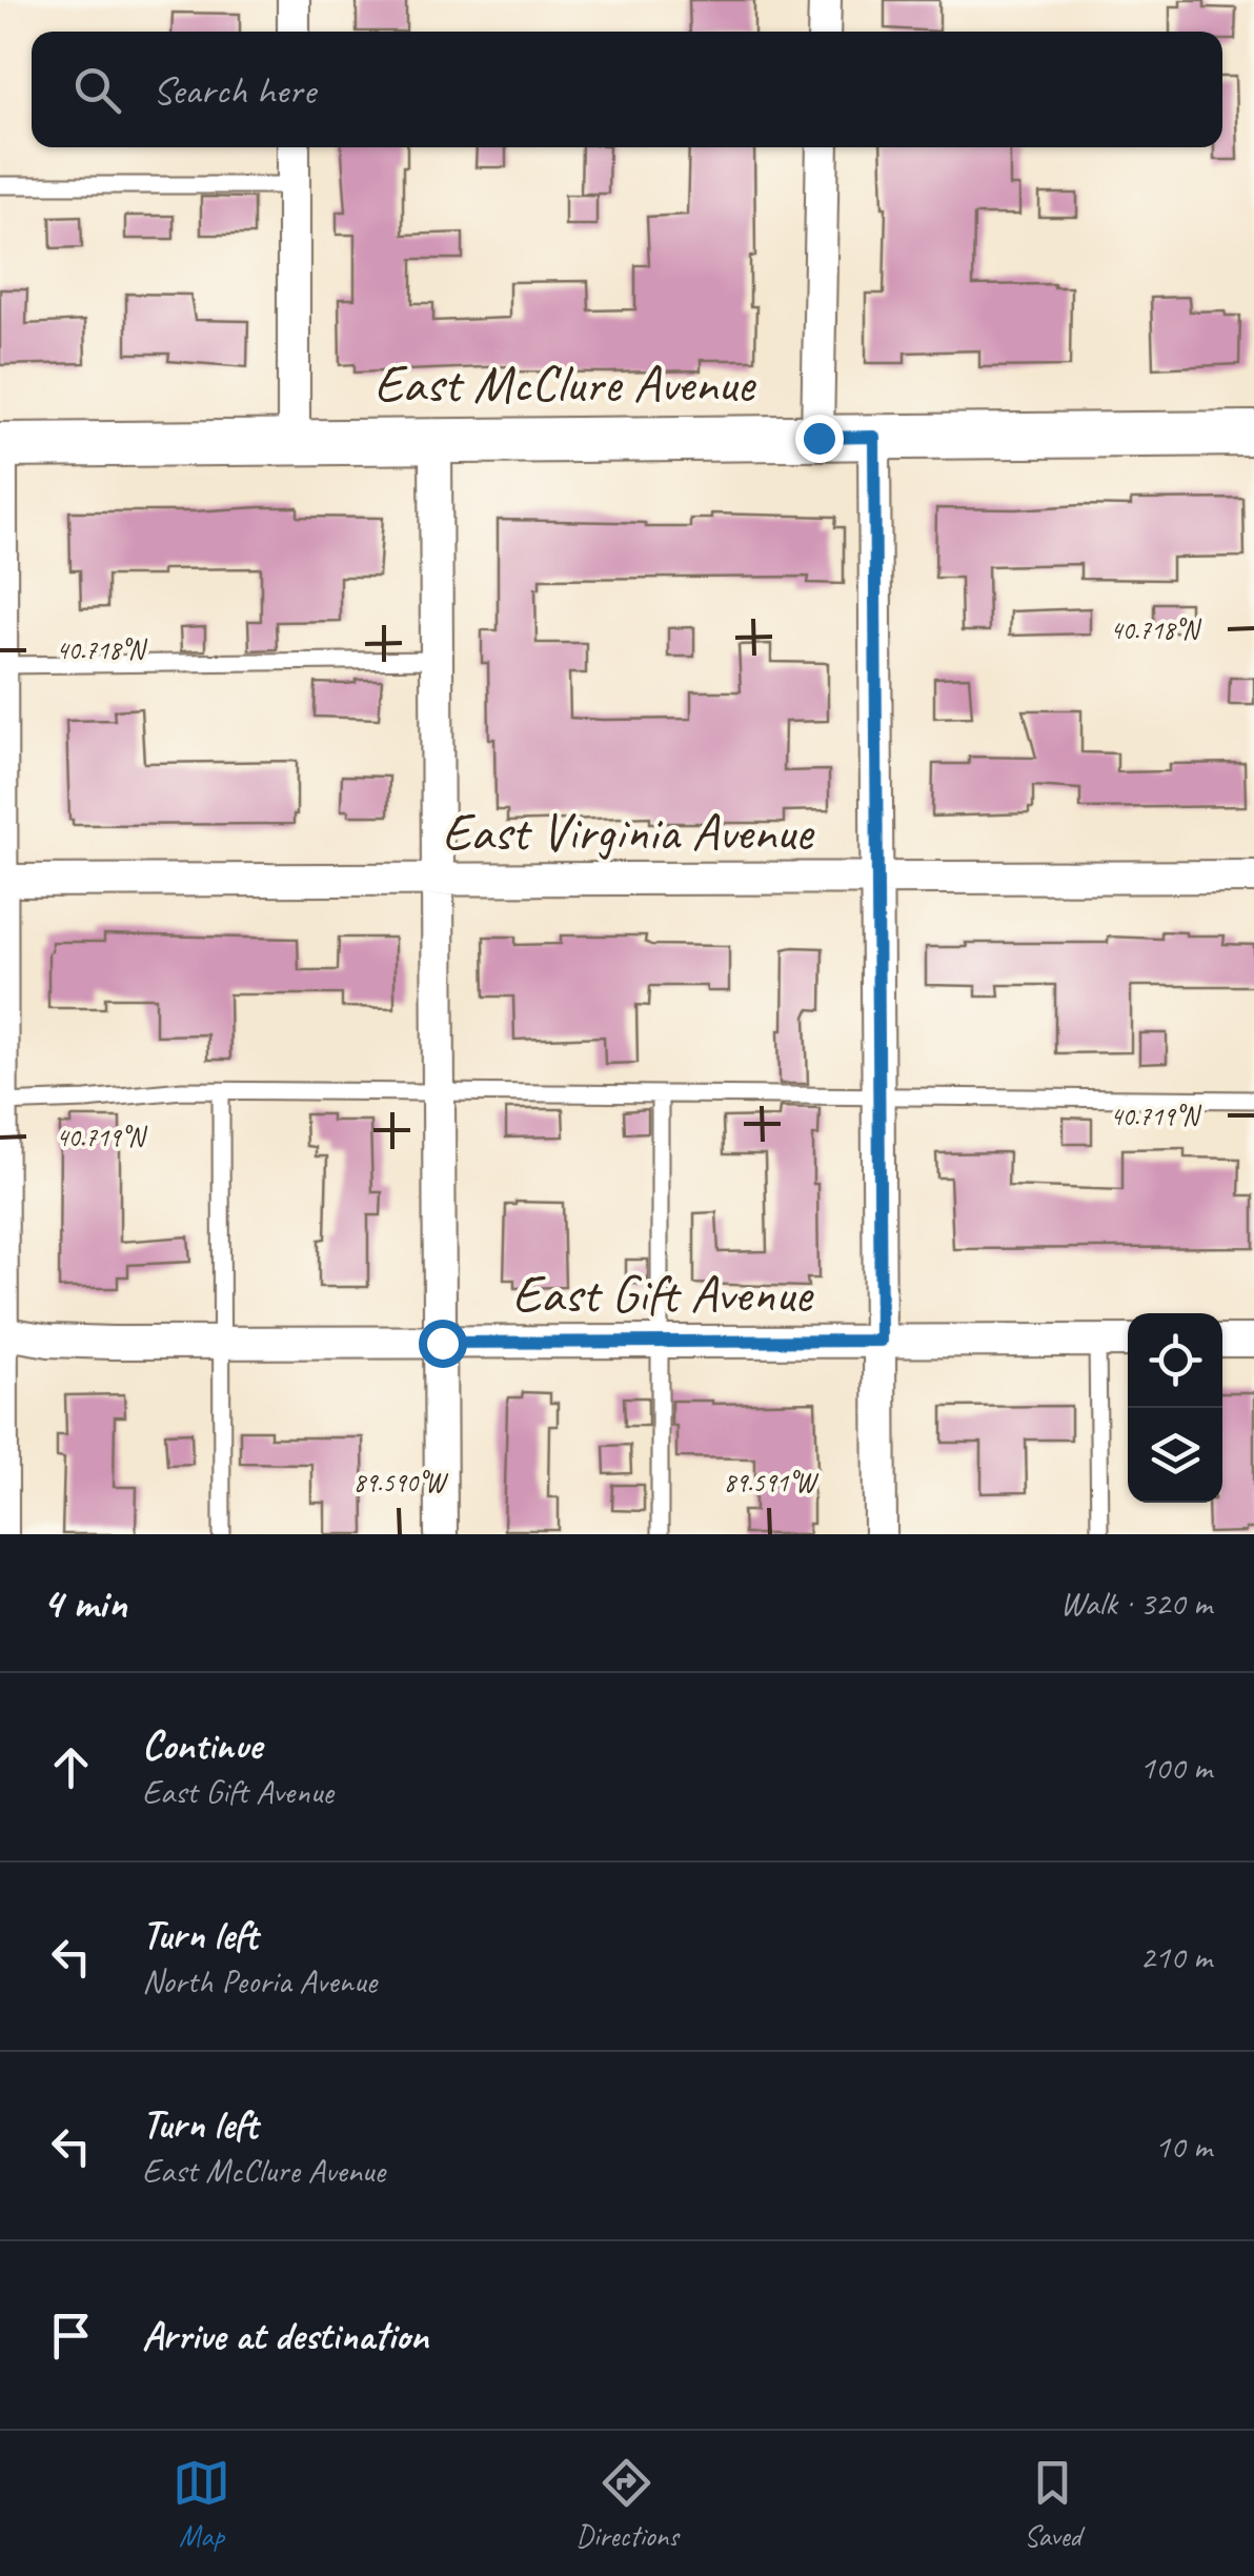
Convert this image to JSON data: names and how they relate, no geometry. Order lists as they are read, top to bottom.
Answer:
{
  "streets": {
    "street": ["East McClure Avenue", "East Virginia Avenue", "East Gift Avenue"]
  },
  "page": {
    "search": "Search here",
    "heading": ["4 min", "Walk · 320 m"],
    "list": [
      ["Continue", "East Gift Avenue", "100 m"],
      ["Turn left", "North Peoria Avenue", "210 m"],
      ["Turn left", "East McClure Avenue", "10 m"],
      "Arrive at destination"
    ],
    "nav": ["Map", "Directions", "Saved"]
  },
  "coordinates": [
    "40.718°N",
    "40.719°N",
    "89.590°W",
    "89.591°W"
  ]
}
